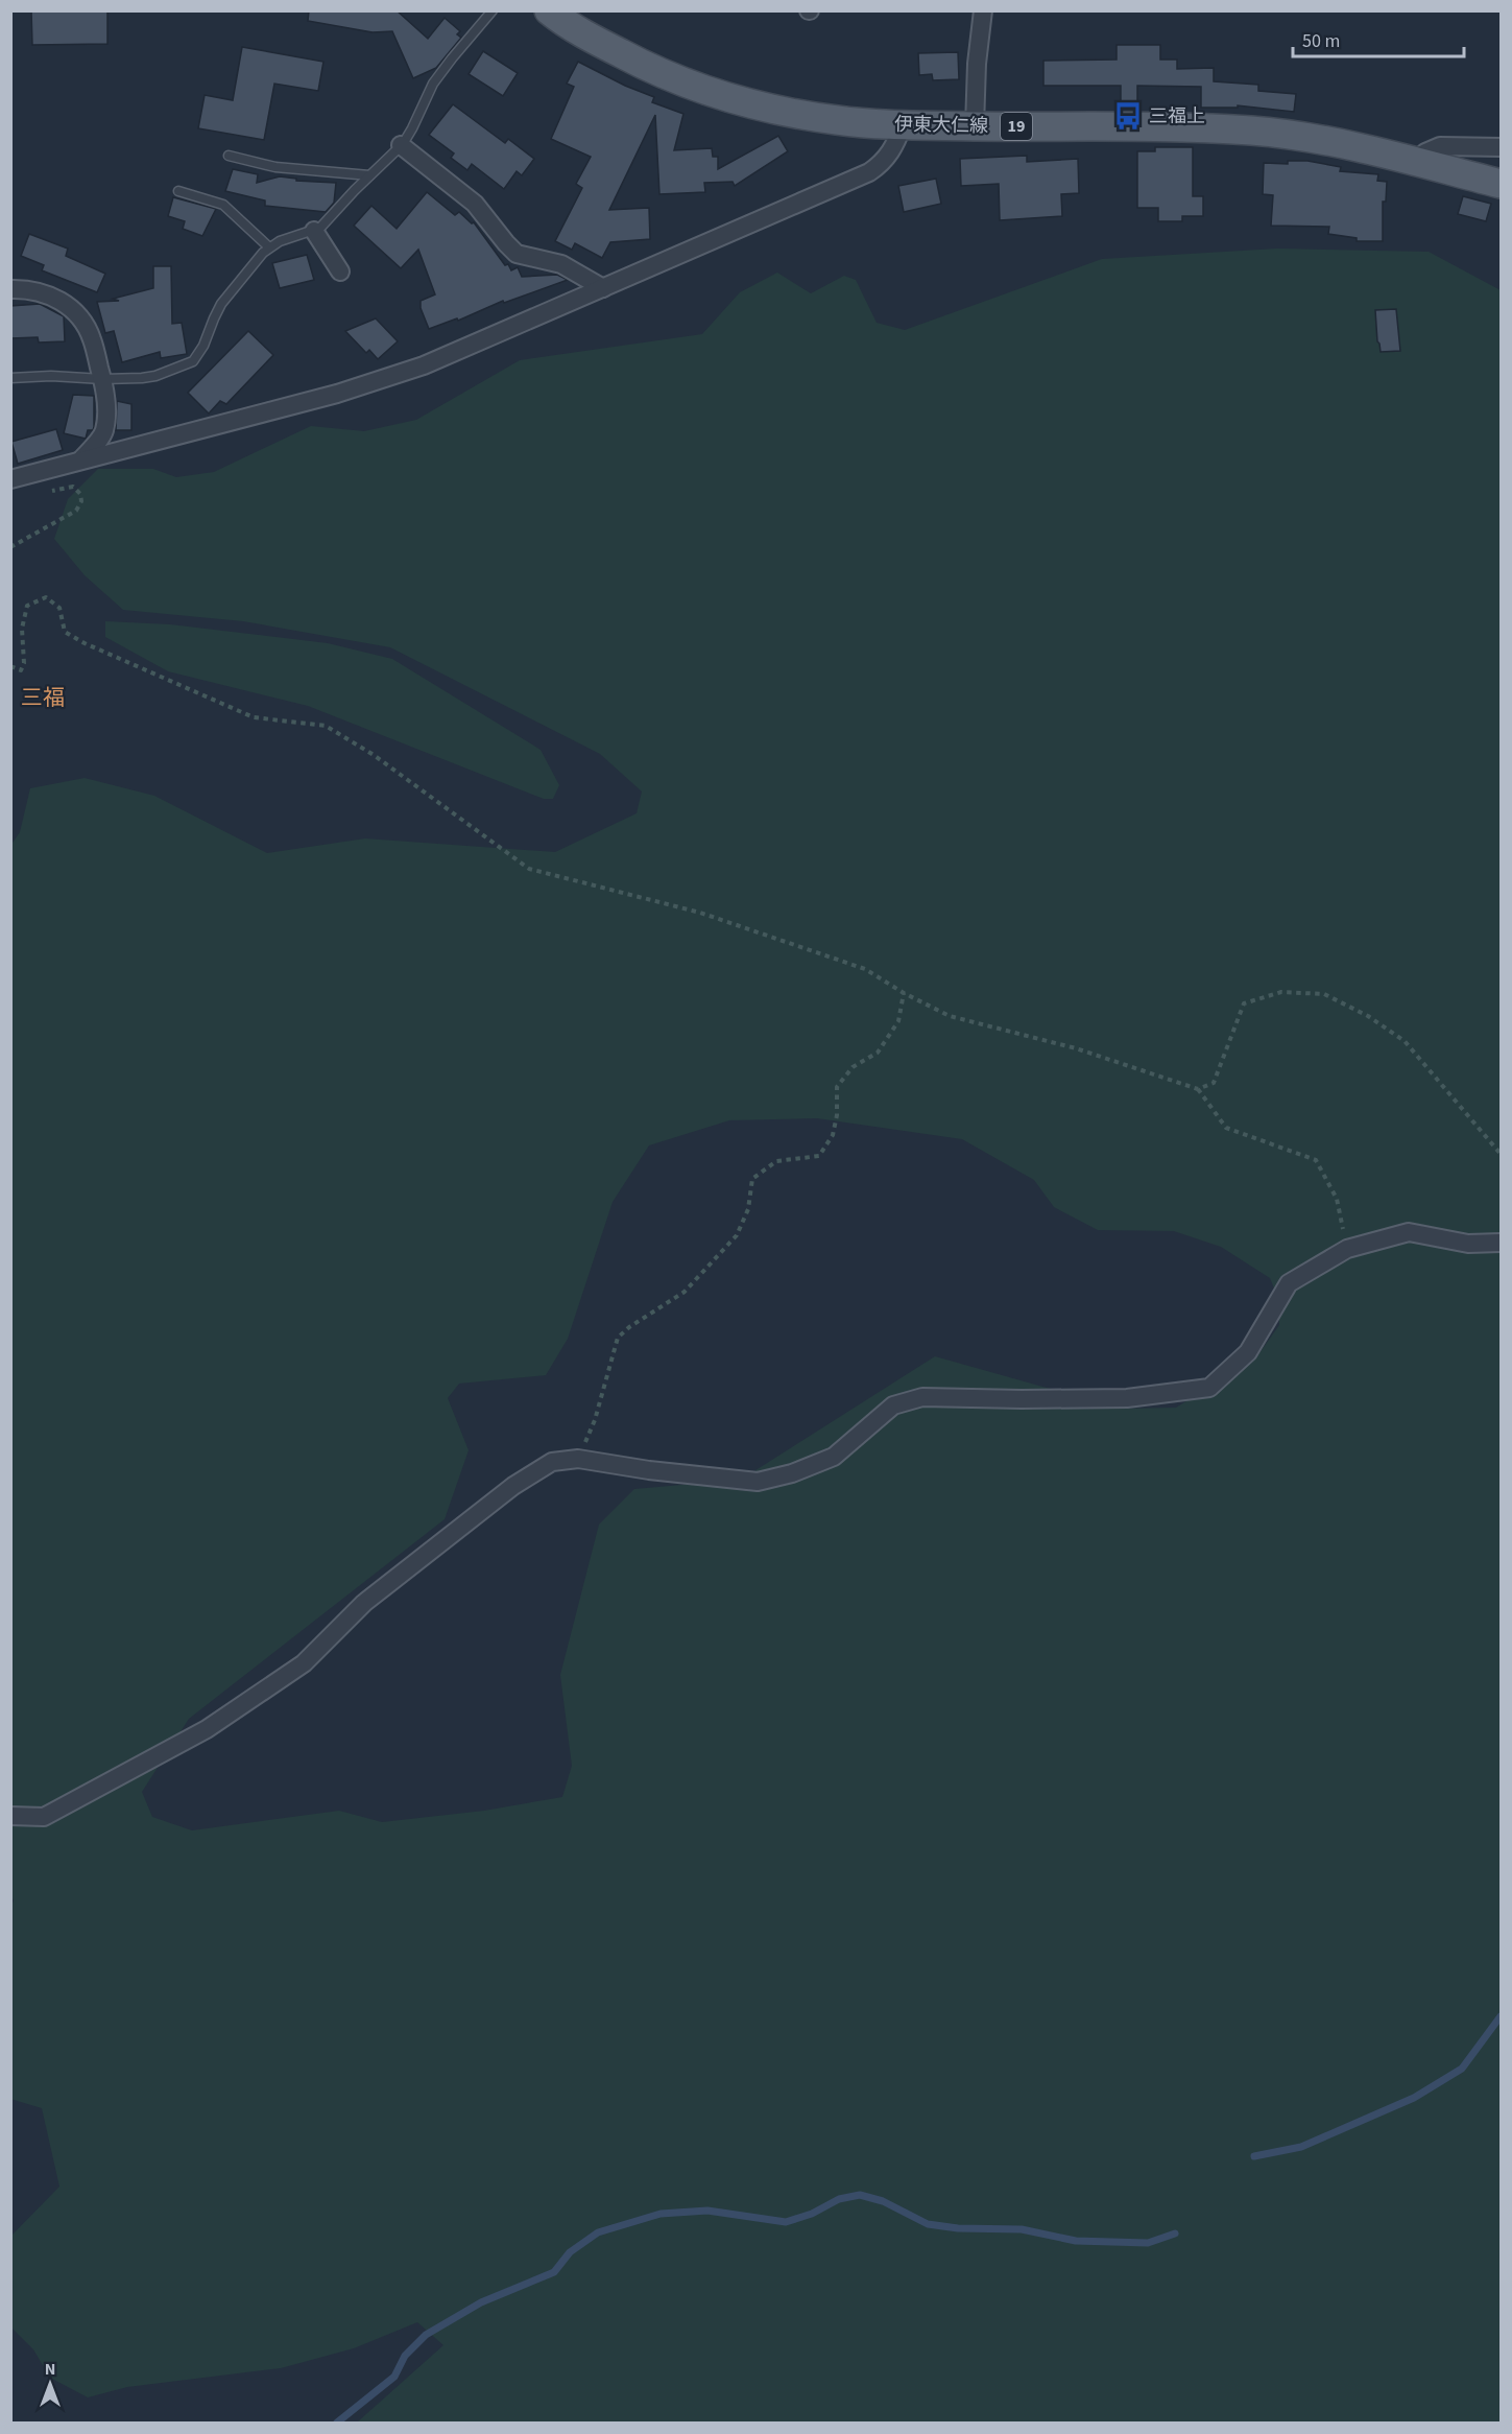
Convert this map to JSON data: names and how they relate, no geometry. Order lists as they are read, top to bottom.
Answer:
{
  "streets": {
    "main road": ["伊東大仁線", "19"]
  },
  "districts": ["三福"],
  "places": {
    "bus stop": ["三福上"]
  },
  "scale_bar": "50 m",
  "north": "top"
}
